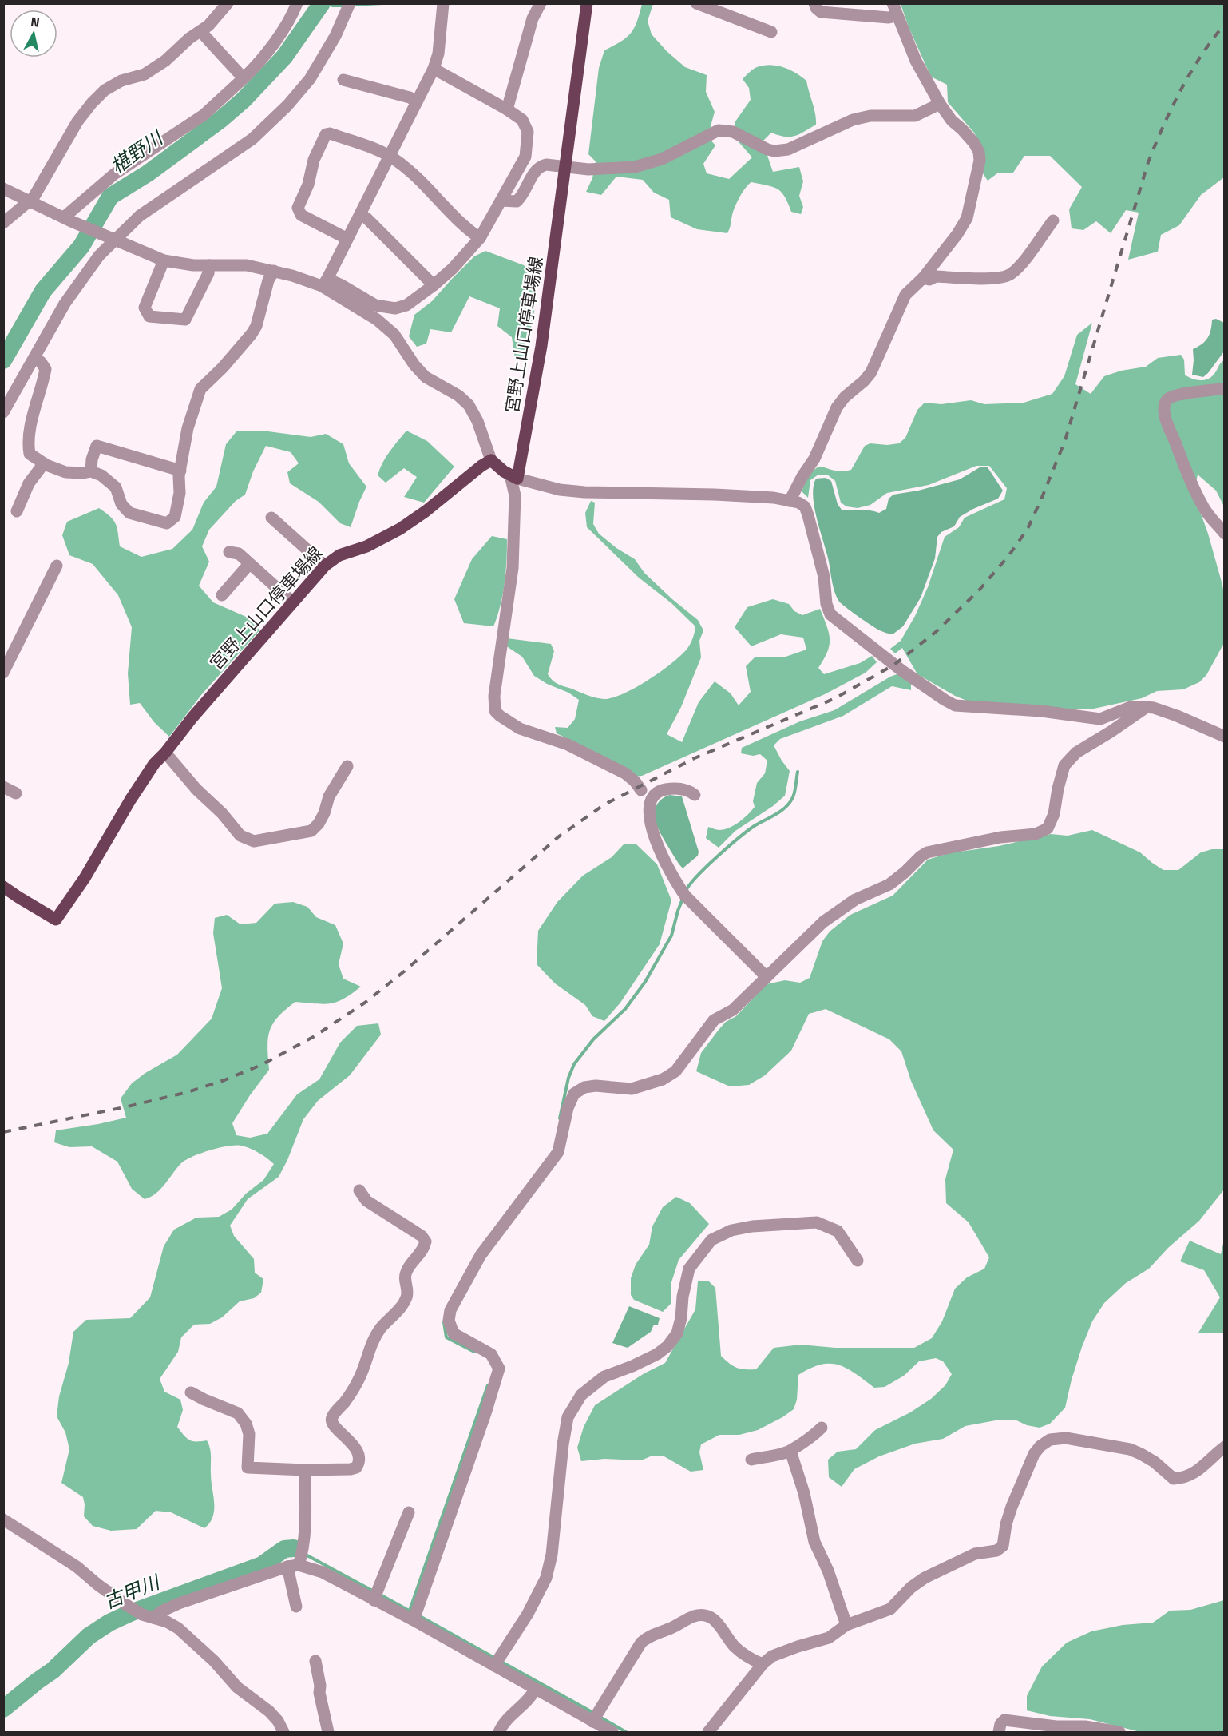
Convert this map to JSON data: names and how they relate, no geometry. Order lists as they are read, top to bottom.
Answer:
{
  "streets": {
    "main road": ["宮野上山口停車場線"]
  },
  "water": ["椹野川", "古甲川"],
  "north": "top"
}
